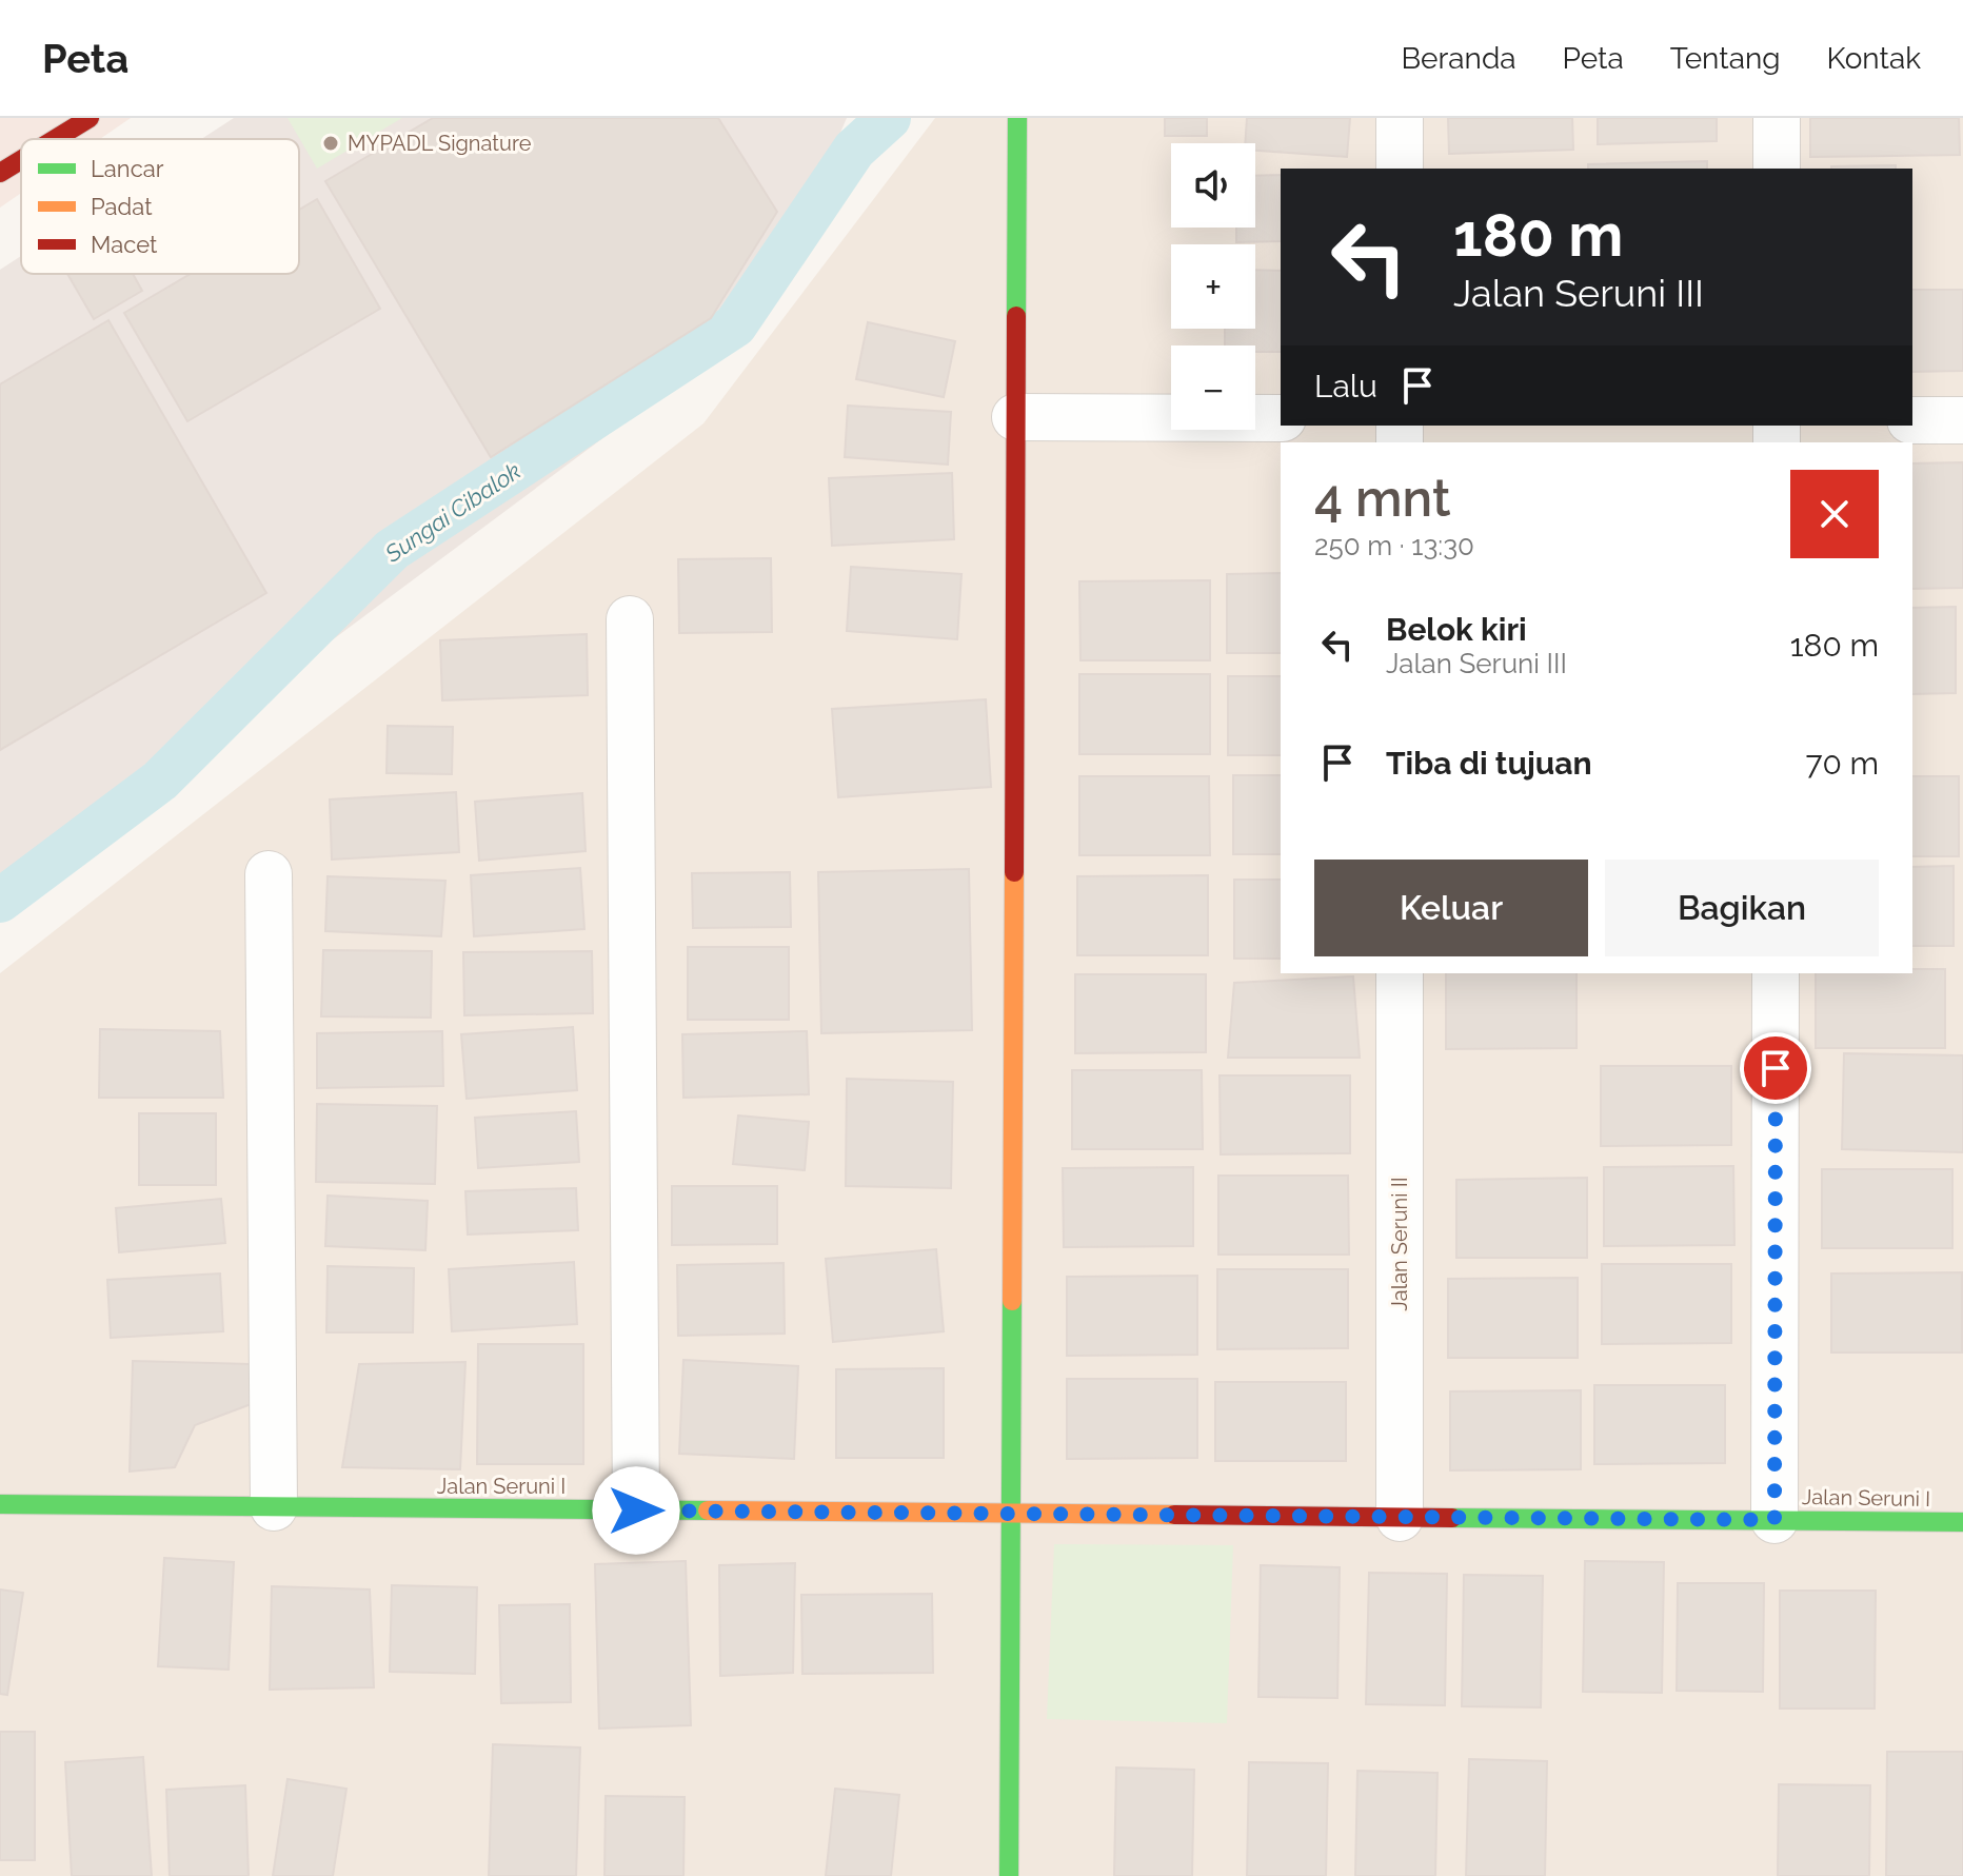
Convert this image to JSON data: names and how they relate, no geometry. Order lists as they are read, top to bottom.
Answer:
{
  "streets": {
    "main road": ["Jalan Seruni I"],
    "street": ["Jalan Seruni II"]
  },
  "crossings": [
    ["Jalan Seruni II", "Jalan Seruni I"]
  ],
  "water": ["Sungai Cibalok"],
  "places": ["MYPADL Signature"],
  "legend": ["Lancar", "Padat", "Macet"],
  "page": {
    "header": "Peta",
    "nav": [
      "Beranda",
      "Peta",
      "Tentang",
      "Kontak"
    ],
    "map_buttons": ["+", "−"],
    "turn": ["180 m", "Jalan Seruni III"],
    "then": "Lalu",
    "heading": ["4 mnt", "250 m · 13:30"],
    "list": [
      {
        "name": "Belok kiri",
        "note": "Jalan Seruni III",
        "value": "180 m"
      },
      {
        "name": "Tiba di tujuan",
        "value": "70 m"
      }
    ],
    "buttons": ["Keluar", "Bagikan"]
  }
}
